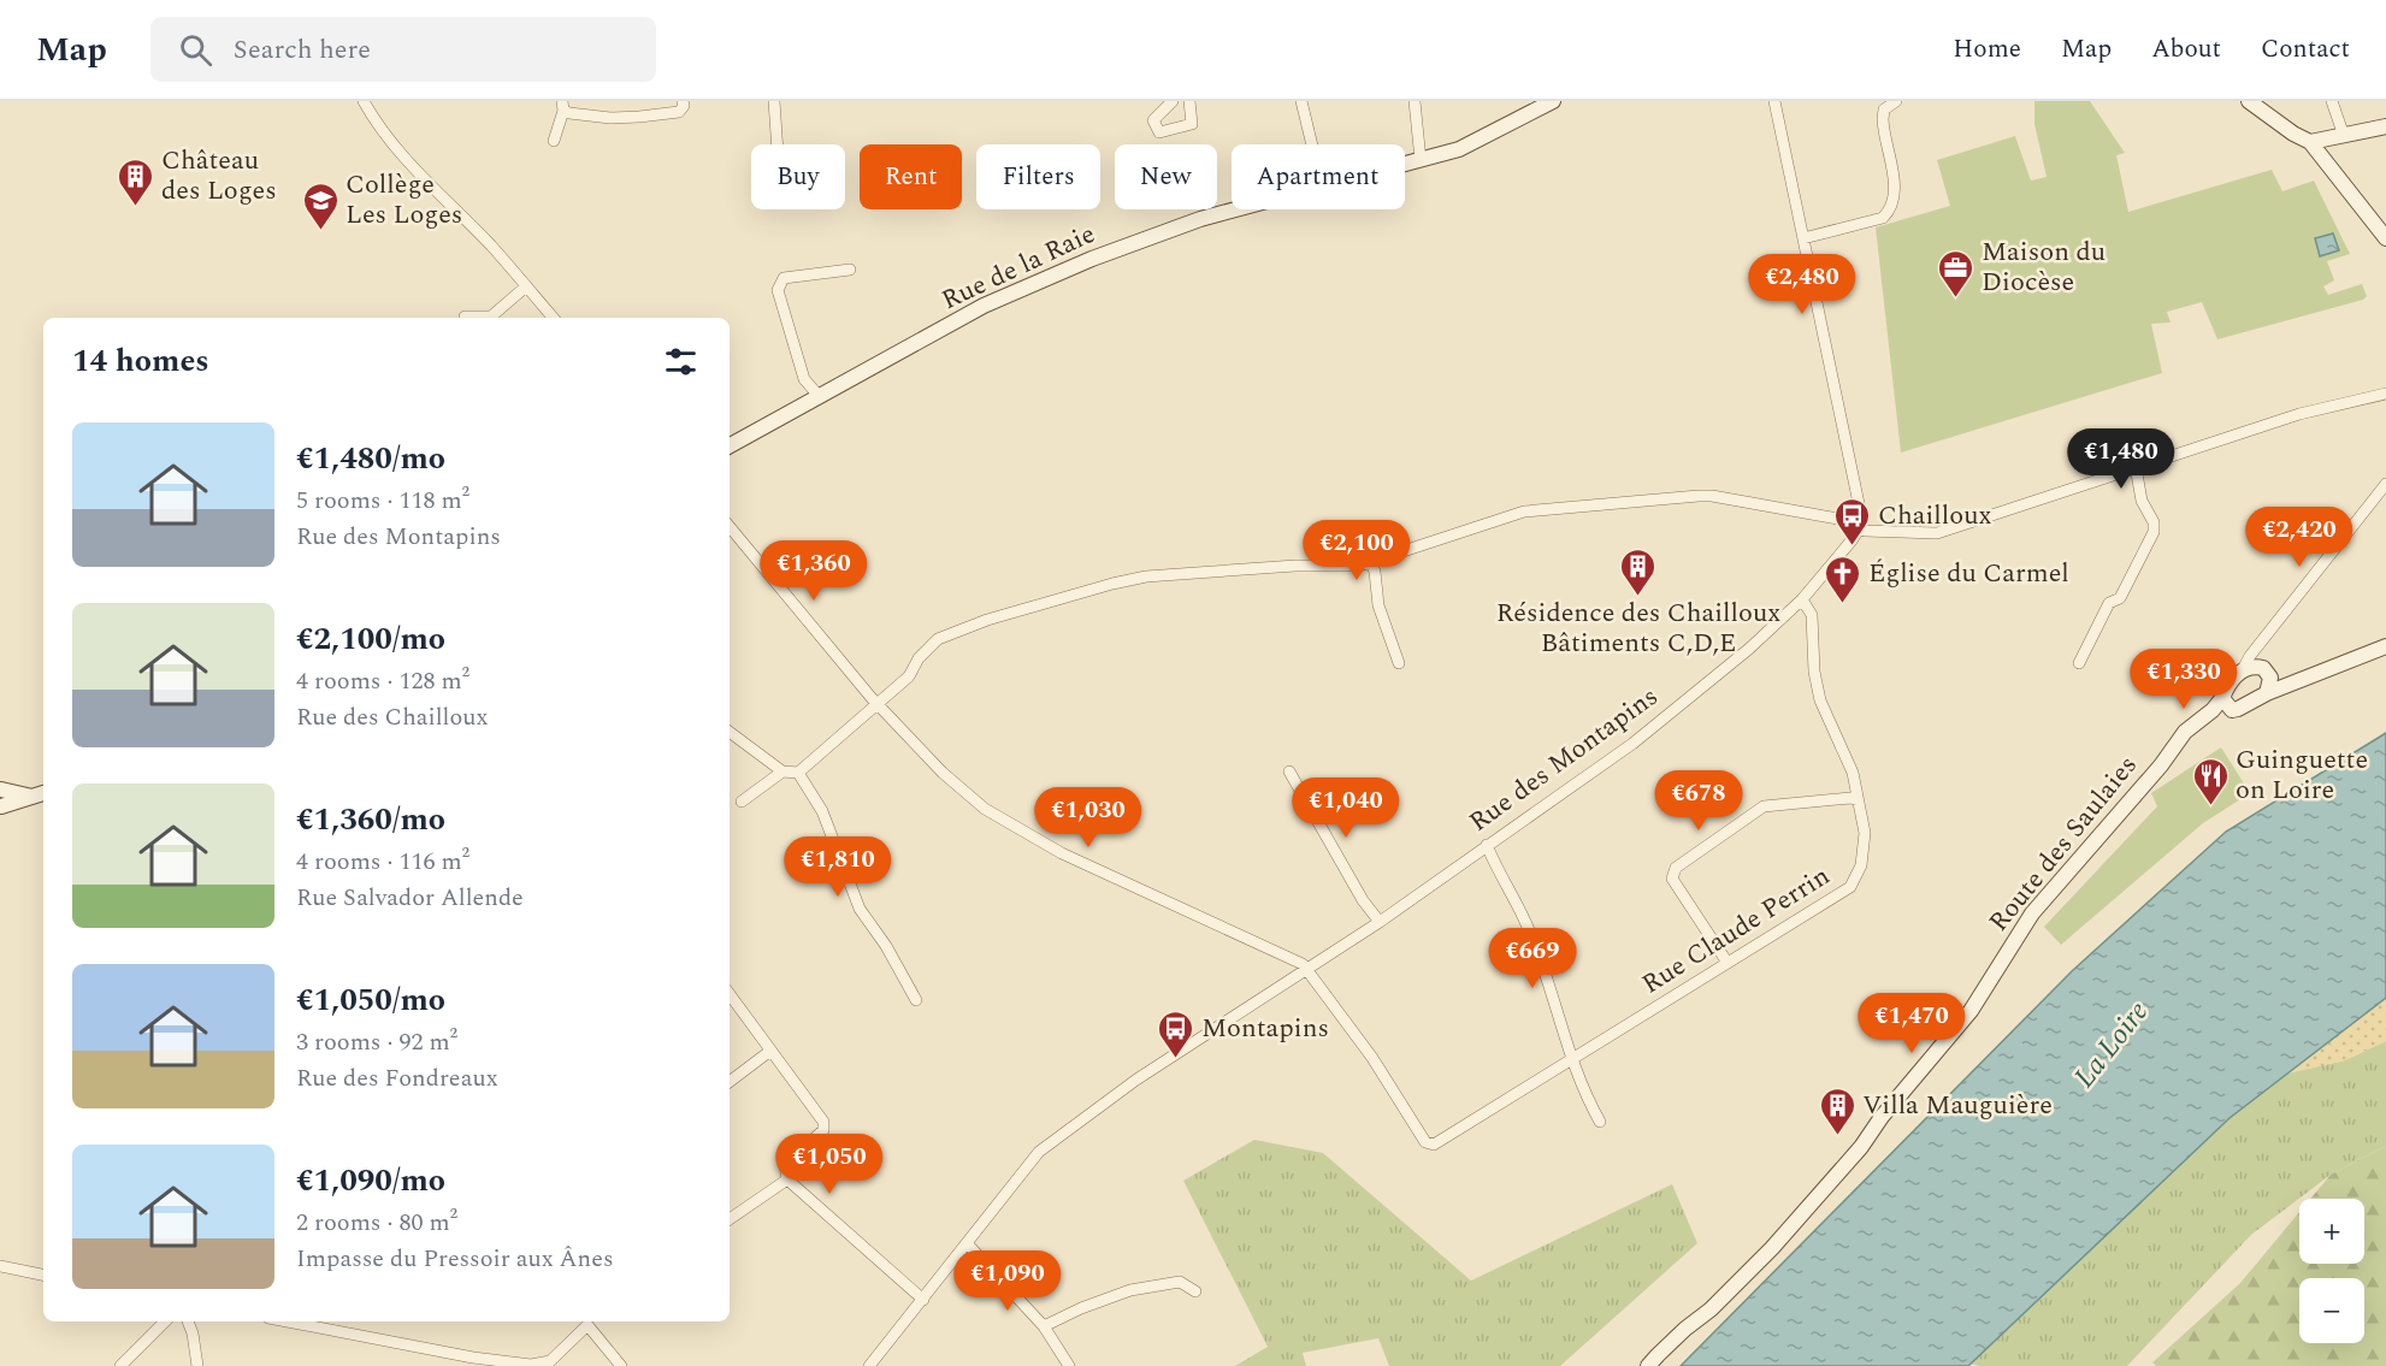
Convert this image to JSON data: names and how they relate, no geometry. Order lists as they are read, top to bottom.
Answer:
{
  "streets": {
    "street": [
      "Rue de la Raie",
      "Rue des Montapins",
      "Route des Saulaies",
      "Rue Claude Perrin"
    ]
  },
  "crossings": [
    ["Rue des Montapins", "Rue Claude Perrin"]
  ],
  "water": ["La Loire"],
  "places": {
    "building": ["Château des Loges", "Résidence des Chailloux Bâtiments C,D,E", "Villa Mauguière"],
    "school or university": ["Collège Les Loges"],
    "office": ["Maison du Diocèse"],
    "bus stop": ["Chailloux", "Montapins"],
    "church": ["Église du Carmel"],
    "restaurant": ["Guinguette on Loire"]
  },
  "page": {
    "header": "Map",
    "search": "Search here",
    "nav": [
      "Home",
      "Map",
      "About",
      "Contact"
    ],
    "chip": [
      "Buy",
      "Rent",
      "Filters",
      "New",
      "Apartment"
    ],
    "price": [
      "€2,480",
      "€1,480",
      "€2,420",
      "€2,100",
      "€1,360",
      "€1,330",
      "€678",
      "€1,040",
      "€1,030",
      "€1,810",
      "€669",
      "€1,470",
      "€1,050",
      "€1,090"
    ],
    "heading": "14 homes",
    "list": [
      {
        "name": "€1,480/mo",
        "note": "5 rooms · 118 m² · Rue des Montapins"
      },
      {
        "name": "€2,100/mo",
        "note": "4 rooms · 128 m² · Rue des Chailloux"
      },
      {
        "name": "€1,360/mo",
        "note": "4 rooms · 116 m² · Rue Salvador Allende"
      },
      {
        "name": "€1,050/mo",
        "note": "3 rooms · 92 m² · Rue des Fondreaux"
      },
      {
        "name": "€1,090/mo",
        "note": "2 rooms · 80 m² · Impasse du Pressoir aux Ânes"
      }
    ],
    "map_buttons": ["+", "−"]
  }
}
